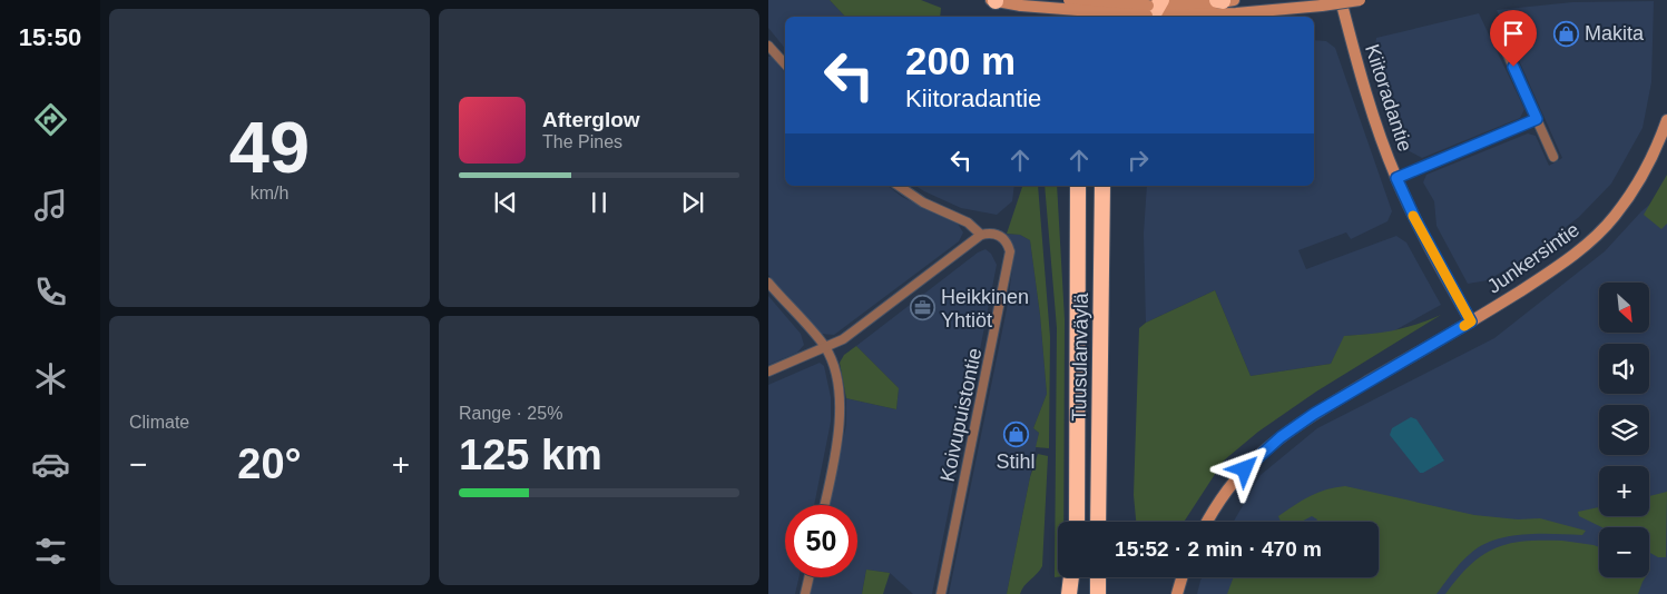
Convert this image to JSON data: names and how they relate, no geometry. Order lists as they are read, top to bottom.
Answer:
{
  "streets": {
    "highway": ["Tuusulanväylä"],
    "main road": ["Kiitoradantie", "Junkersintie"],
    "street": ["Koivupuistontie"]
  },
  "crossings": [
    ["Kiitoradantie", "Junkersintie"]
  ],
  "places": {
    "shop": ["Makita", "Stihl"],
    "office": ["Heikkinen Yhtiöt"]
  },
  "north": "bottom right",
  "page": {
    "tabs": "15:50",
    "tile": [
      ["49", "km/h"],
      "Climate",
      ["Range · 25%", "125 km"]
    ],
    "turn": ["200 m", "Kiitoradantie"],
    "song": ["Afterglow", "The Pines"],
    "map_buttons": ["+", "−"],
    "heat": ["−", "20°", "+"],
    "limit": "50",
    "trip": "15:52 · 2 min · 470 m"
  }
}
